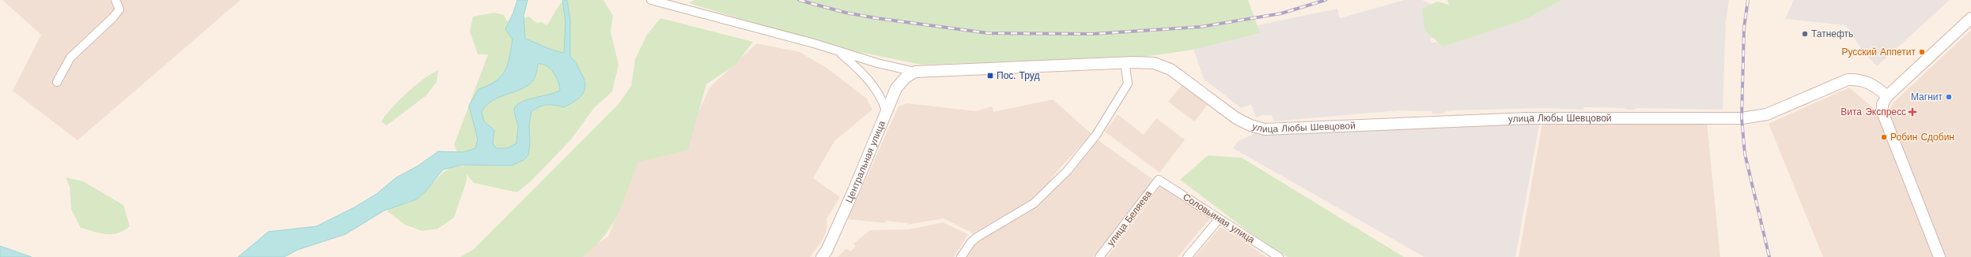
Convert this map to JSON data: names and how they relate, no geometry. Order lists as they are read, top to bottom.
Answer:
{
  "streets": {
    "street": [
      "улица Любы Шевцовой",
      "Центральная улица",
      "улица Беляева",
      "Соловьиная улица"
    ]
  },
  "crossings": [
    ["улица Любы Шевцовой", "Центральная улица"],
    ["улица Беляева", "Соловьиная улица"]
  ],
  "places": {
    "other": [
      "Татнефть",
      "Русский Аппетит",
      "Магнит",
      "Робин Сдобин"
    ],
    "transit": ["Пос. Труд"],
    "health": ["Вита Экспресс"]
  }
}
